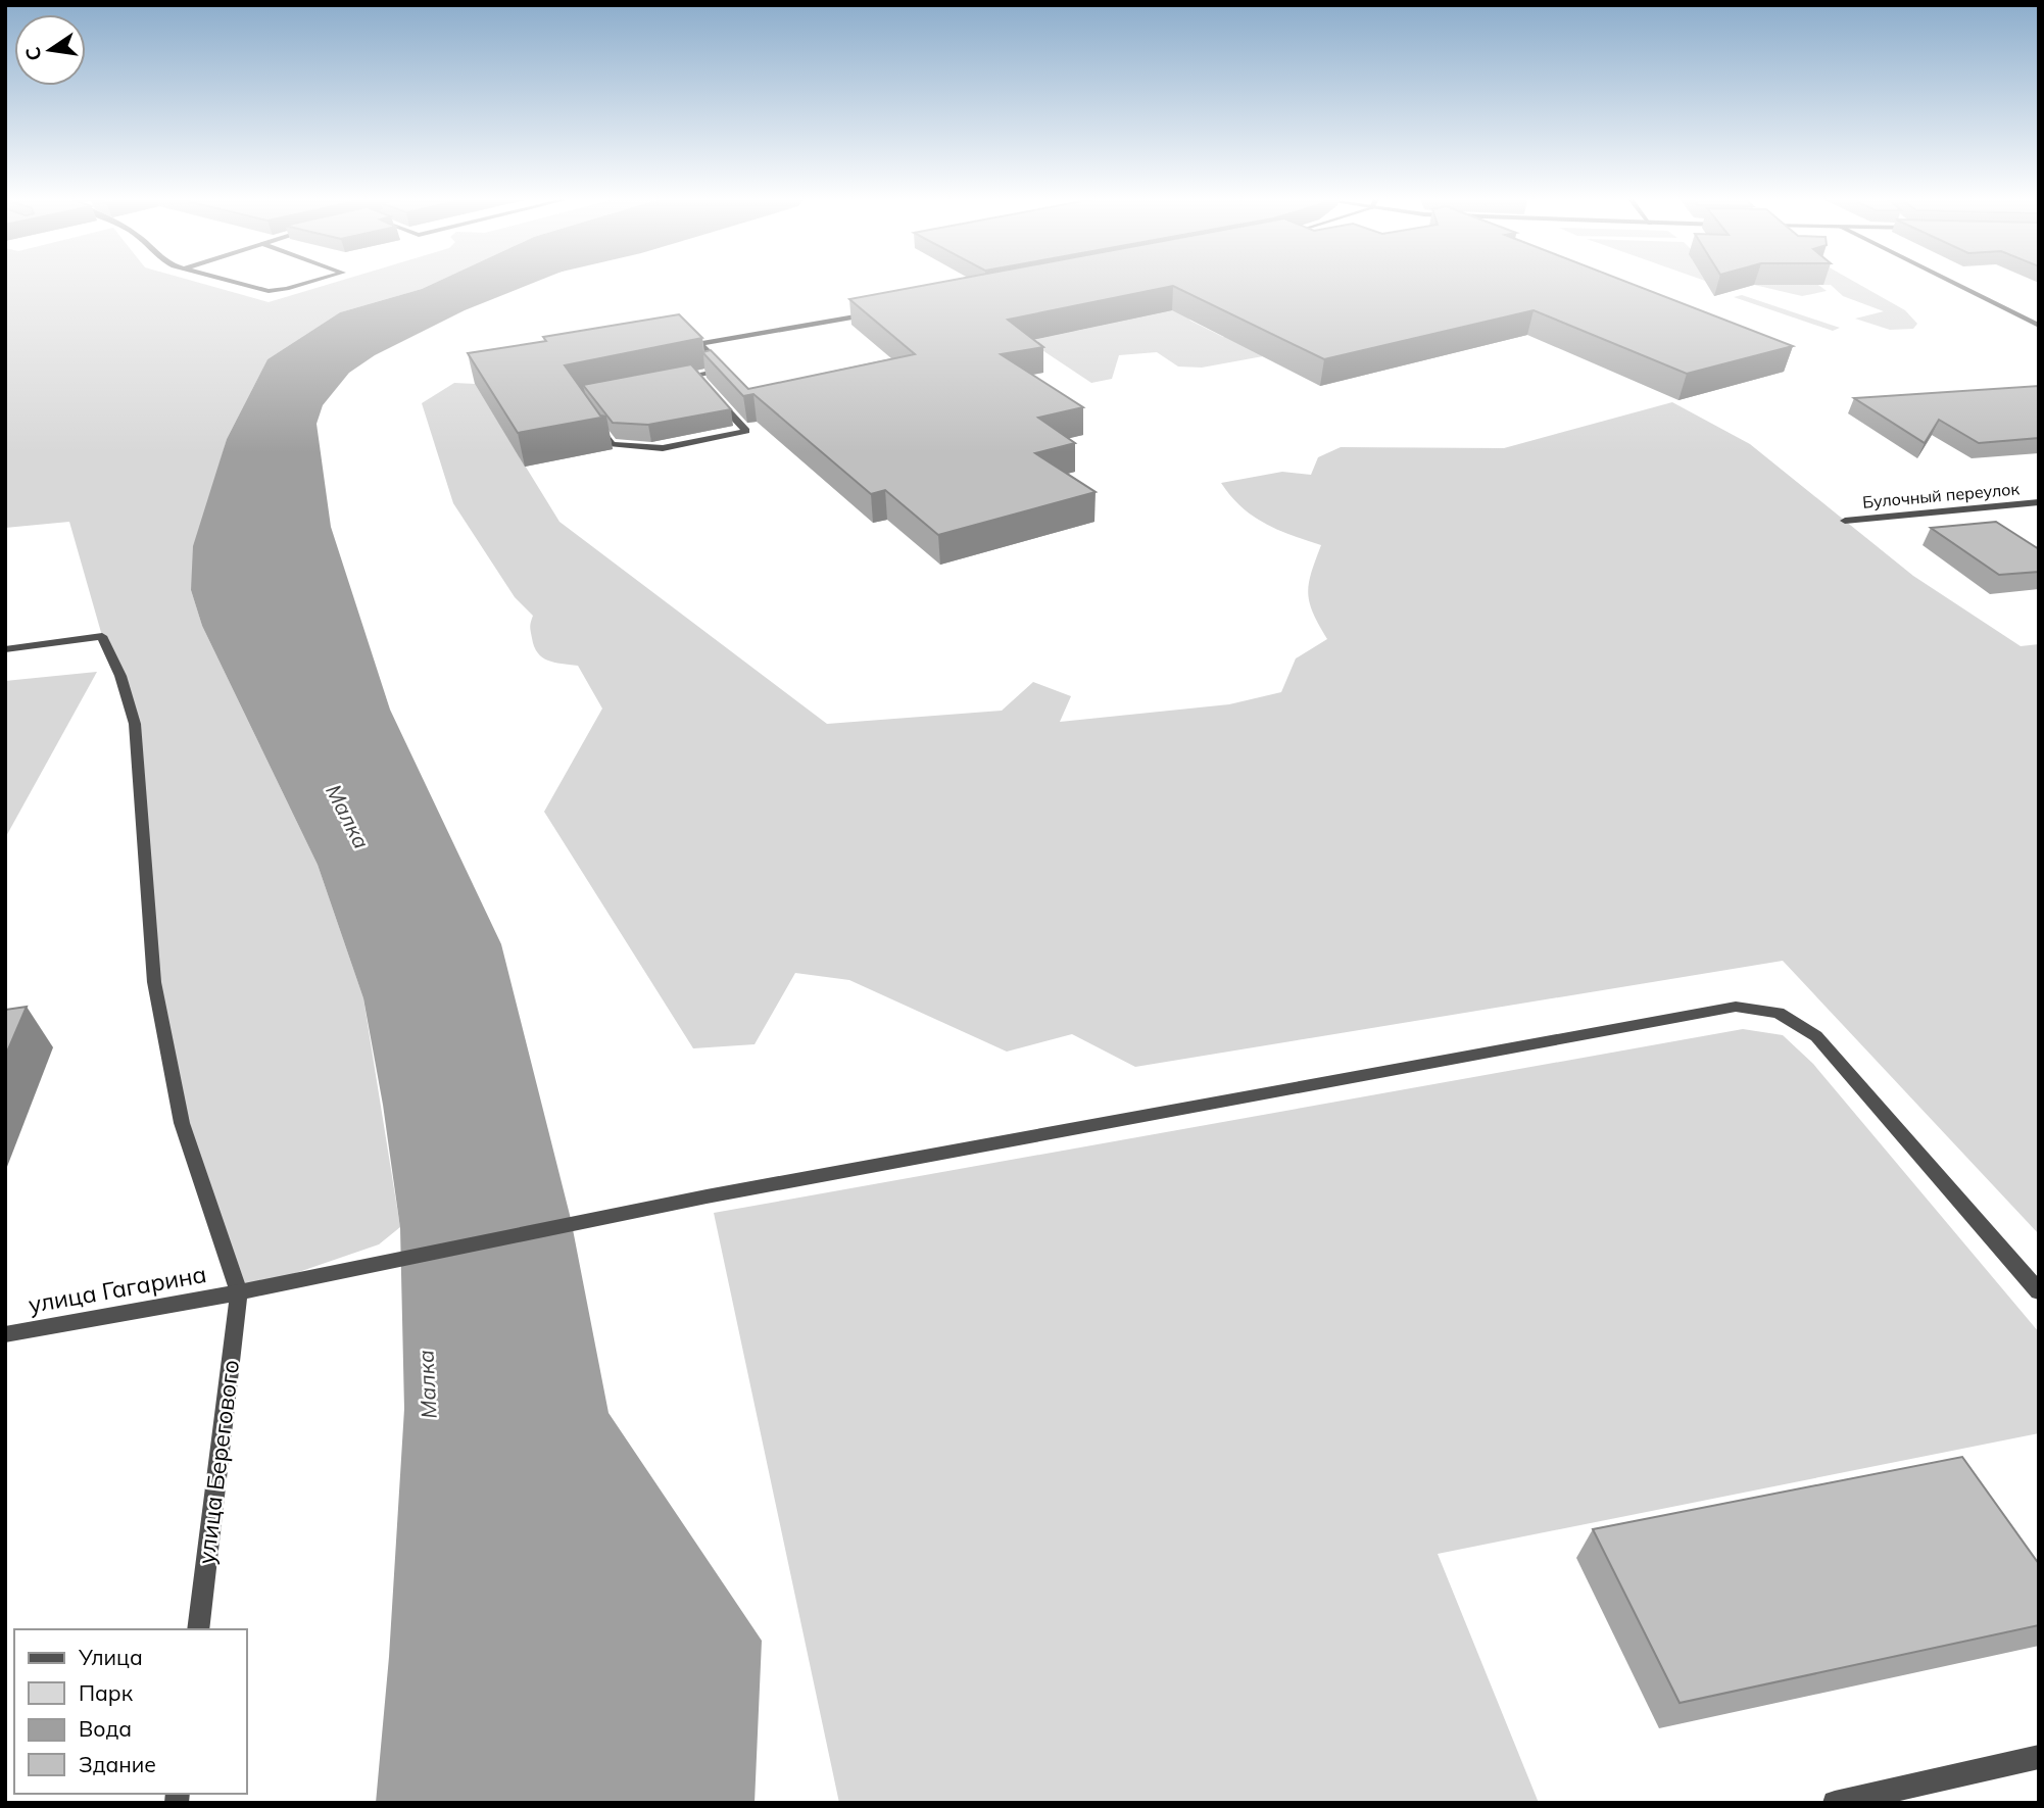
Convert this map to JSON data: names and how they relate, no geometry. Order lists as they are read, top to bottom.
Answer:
{
  "streets": {
    "street": ["Булочный переулок", "улица Гагарина", "улица Берегового"]
  },
  "crossings": [
    ["улица Гагарина", "улица Берегового"]
  ],
  "water": ["Малка"],
  "legend": [
    "Улица",
    "Парк",
    "Вода",
    "Здание"
  ],
  "north": "left"
}
